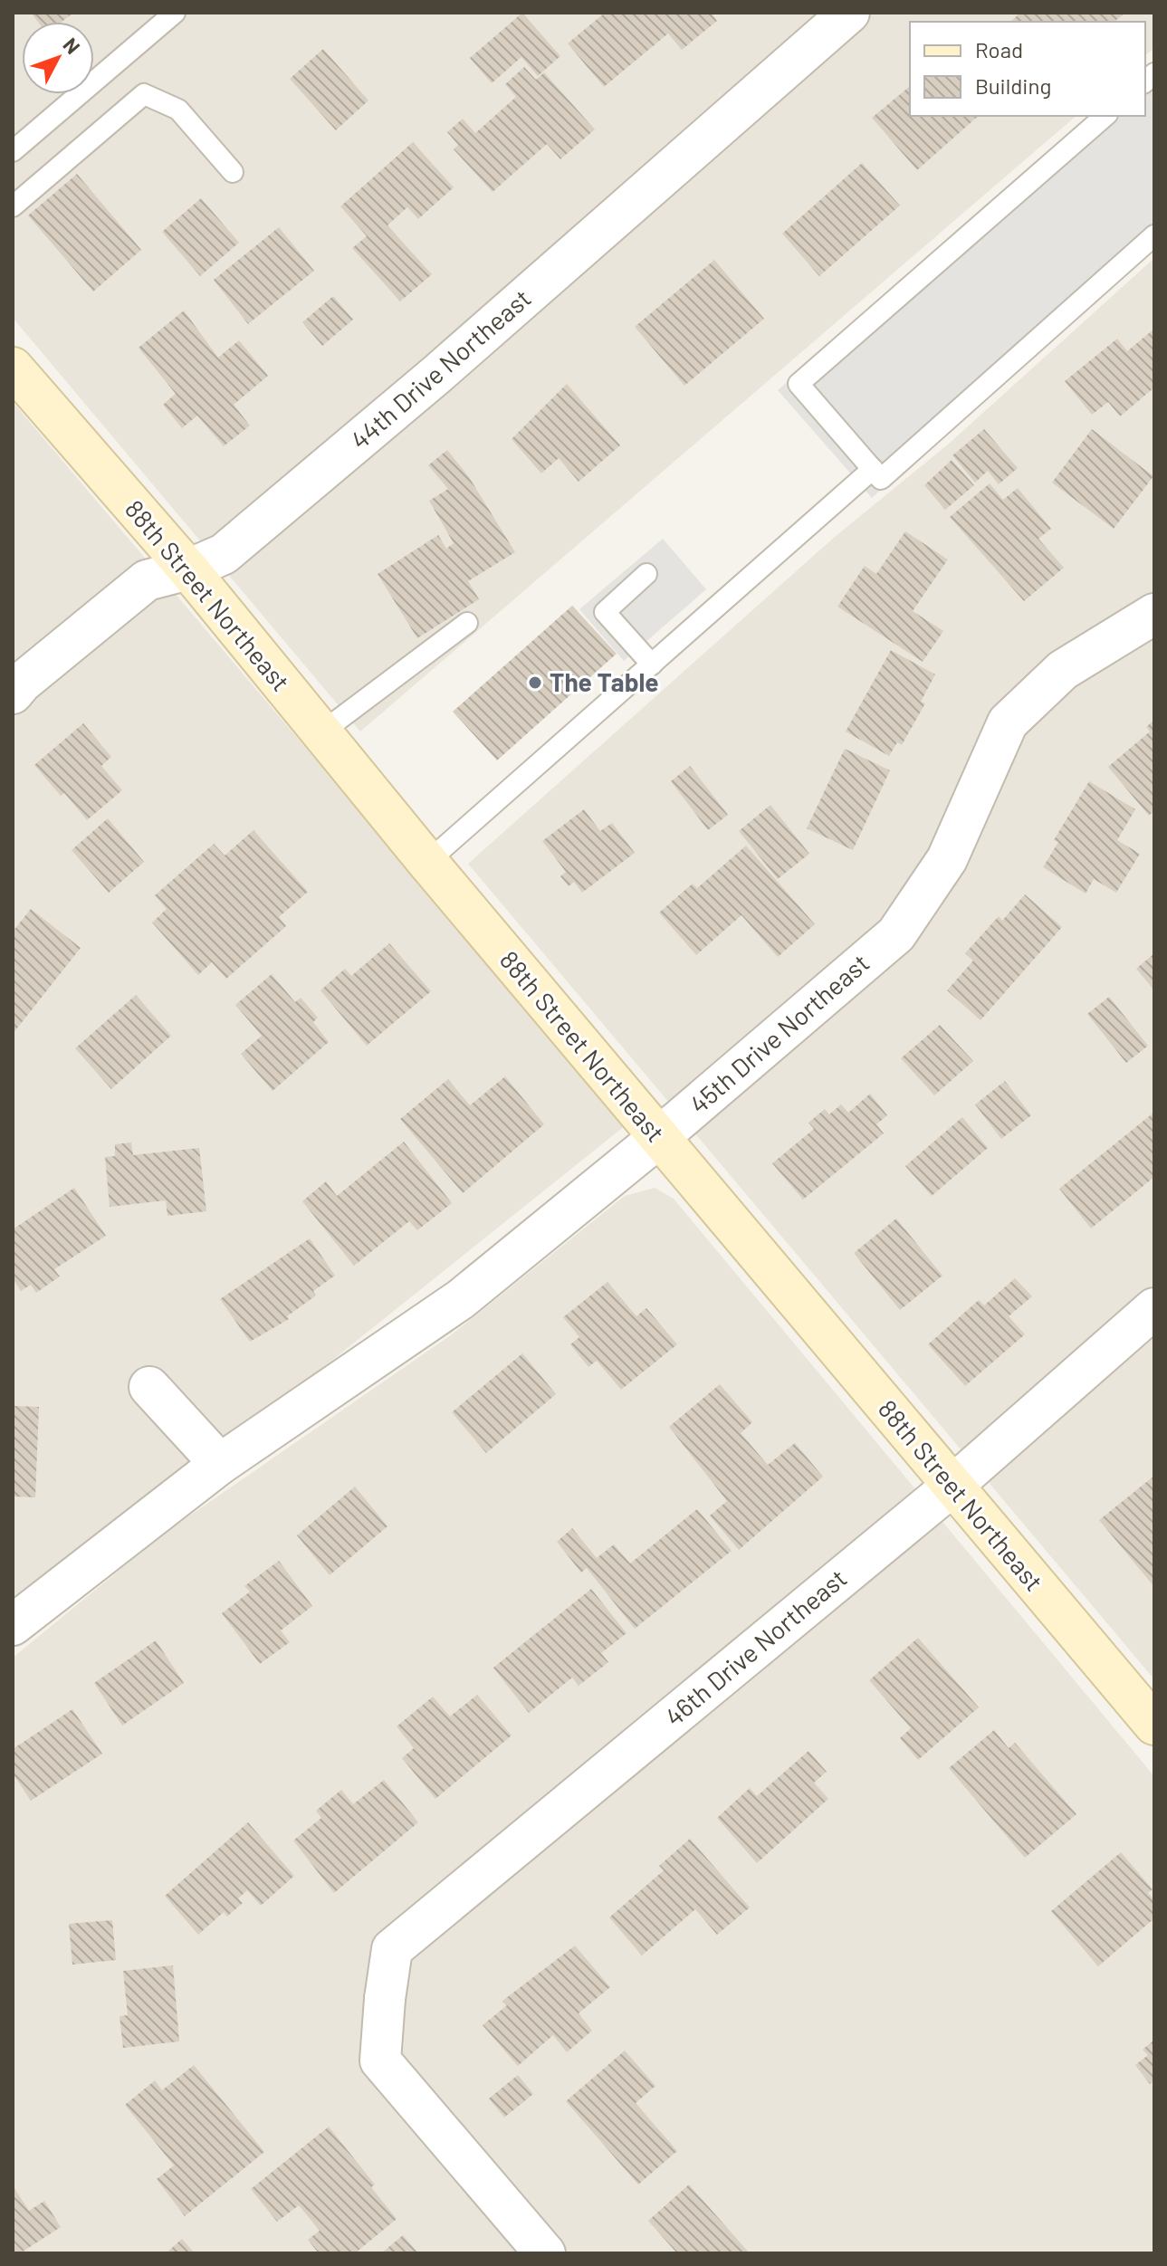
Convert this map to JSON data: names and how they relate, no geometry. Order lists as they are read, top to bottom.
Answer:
{
  "streets": {
    "main road": ["88th Street Northeast"],
    "street": ["44th Drive Northeast", "45th Drive Northeast", "46th Drive Northeast"]
  },
  "crossings": [
    ["44th Drive Northeast", "88th Street Northeast"],
    ["88th Street Northeast", "45th Drive Northeast"],
    ["88th Street Northeast", "46th Drive Northeast"]
  ],
  "places": ["The Table"],
  "legend": ["Road", "Building"],
  "north": "top right"
}
